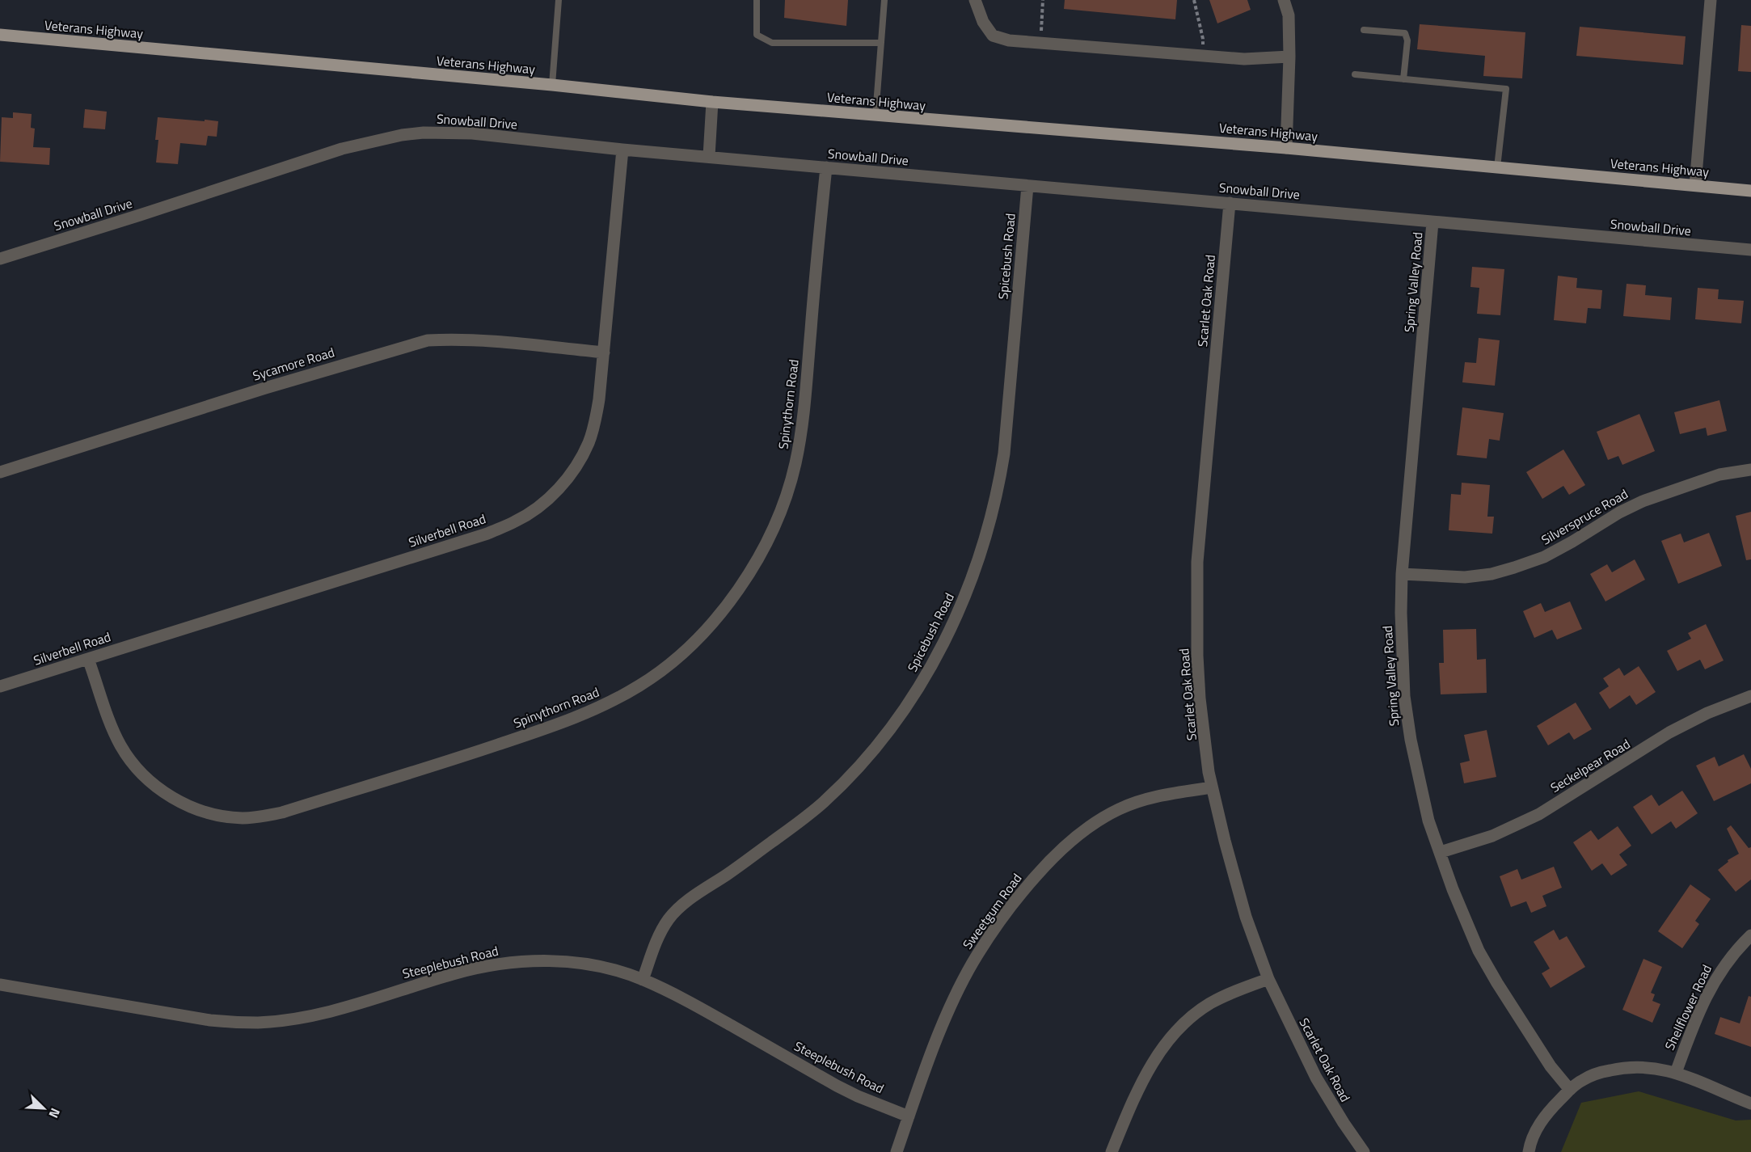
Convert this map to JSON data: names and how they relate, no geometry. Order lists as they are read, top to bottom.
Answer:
{
  "streets": {
    "main road": ["Veterans Highway"],
    "street": [
      "Snowball Drive",
      "Spicebush Road",
      "Spring Valley Road",
      "Scarlet Oak Road",
      "Sycamore Road",
      "Spinythorn Road",
      "Silverspruce Road",
      "Silverbell Road",
      "Seckelpear Road",
      "Sweetgum Road",
      "Steeplebush Road",
      "Shellflower Road"
    ]
  },
  "crossings": [
    ["Snowball Drive", "Spicebush Road"],
    ["Snowball Drive", "Spring Valley Road"],
    ["Snowball Drive", "Scarlet Oak Road"],
    ["Snowball Drive", "Spinythorn Road"],
    ["Snowball Drive", "Silverbell Road"],
    ["Spicebush Road", "Steeplebush Road"],
    ["Spring Valley Road", "Silverspruce Road"],
    ["Spring Valley Road", "Seckelpear Road"],
    ["Scarlet Oak Road", "Sweetgum Road"],
    ["Sycamore Road", "Silverbell Road"],
    ["Spinythorn Road", "Silverbell Road"],
    ["Sweetgum Road", "Steeplebush Road"]
  ],
  "north": "bottom right"
}
